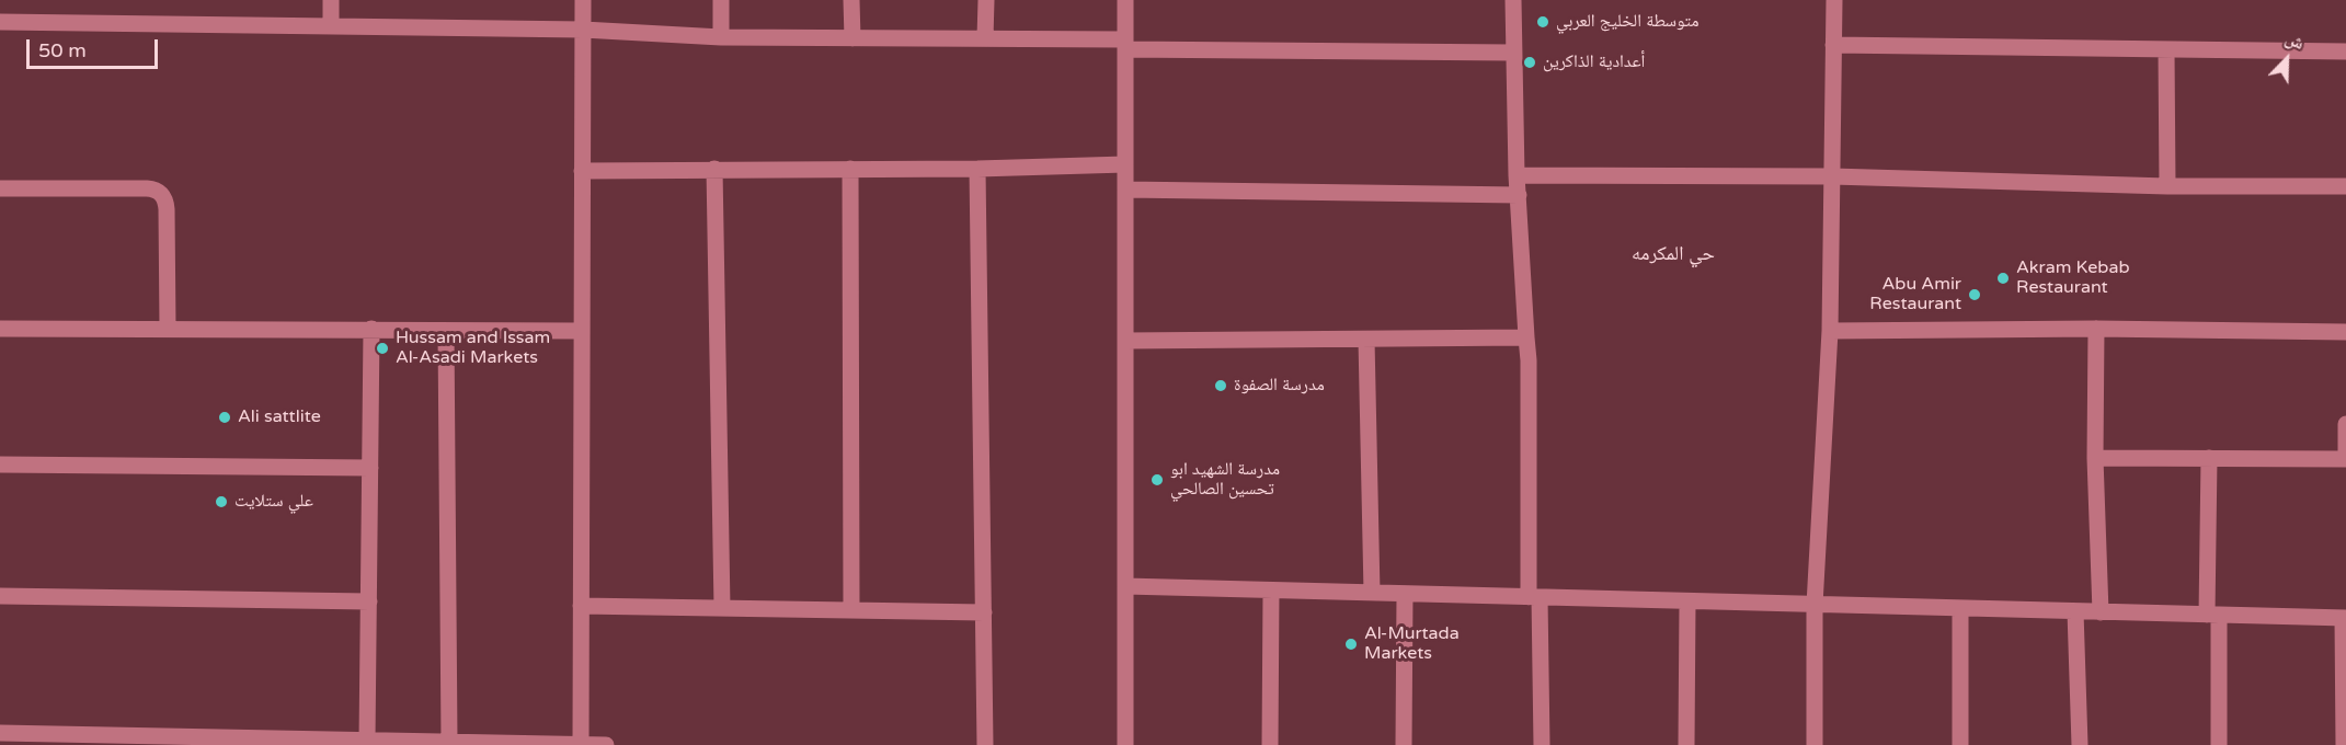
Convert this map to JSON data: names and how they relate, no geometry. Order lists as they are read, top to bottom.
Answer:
{
  "districts": ["حي المكرمه"],
  "places": [
    "متوسطة الخليج العربي",
    "أعدادية الذاكرين",
    "Akram Kebab Restaurant",
    "Abu Amir Restaurant",
    "Hussam and Issam Al-Asadi Markets",
    "مدرسة الصفوة",
    "Ali sattlite",
    "مدرسة الشهيد ابو تحسين الصالحي",
    "علي ستلايت",
    "Al-Murtada Markets"
  ],
  "scale_bar": "50 m",
  "north": "top right"
}
